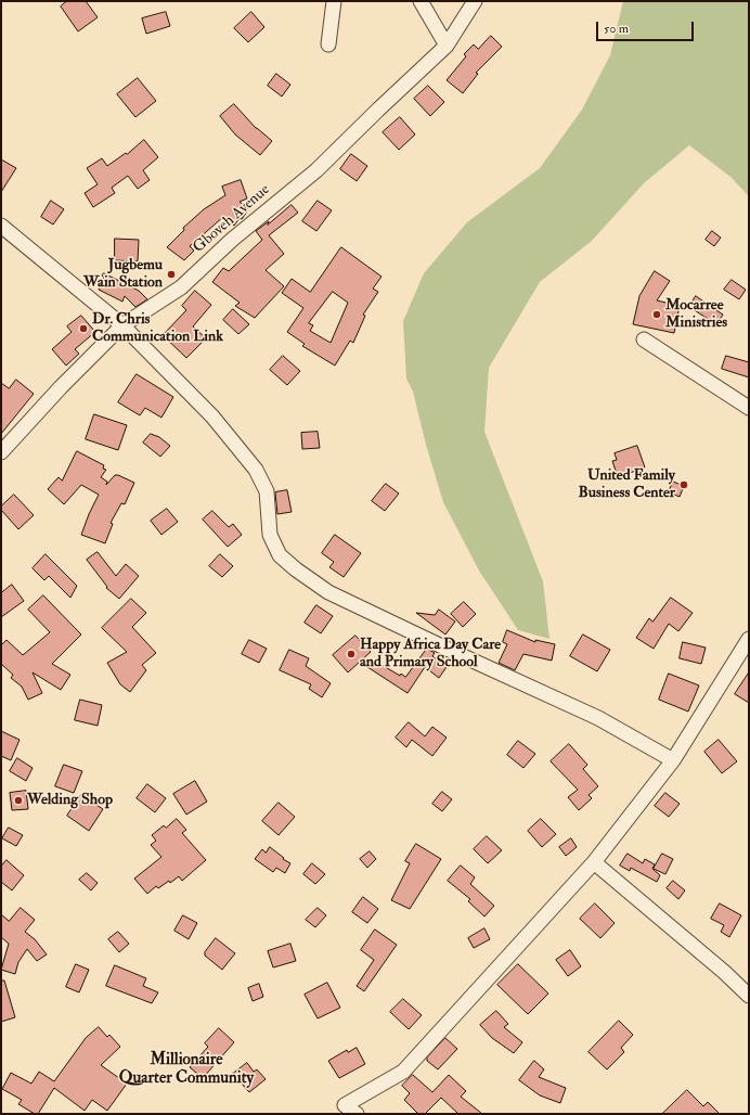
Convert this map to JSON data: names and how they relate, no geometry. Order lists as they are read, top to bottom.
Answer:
{
  "streets": {
    "street": ["Gboveh Avenue"]
  },
  "districts": ["Millionaire Quarter Community"],
  "places": [
    "Jugbemu Wain Station",
    "Mocarree Ministries",
    "Dr. Chris Communication Link",
    "United Family Business Center",
    "Happy Africa Day Care and Primary School",
    "Welding Shop"
  ],
  "scale_bar": "50 m"
}
